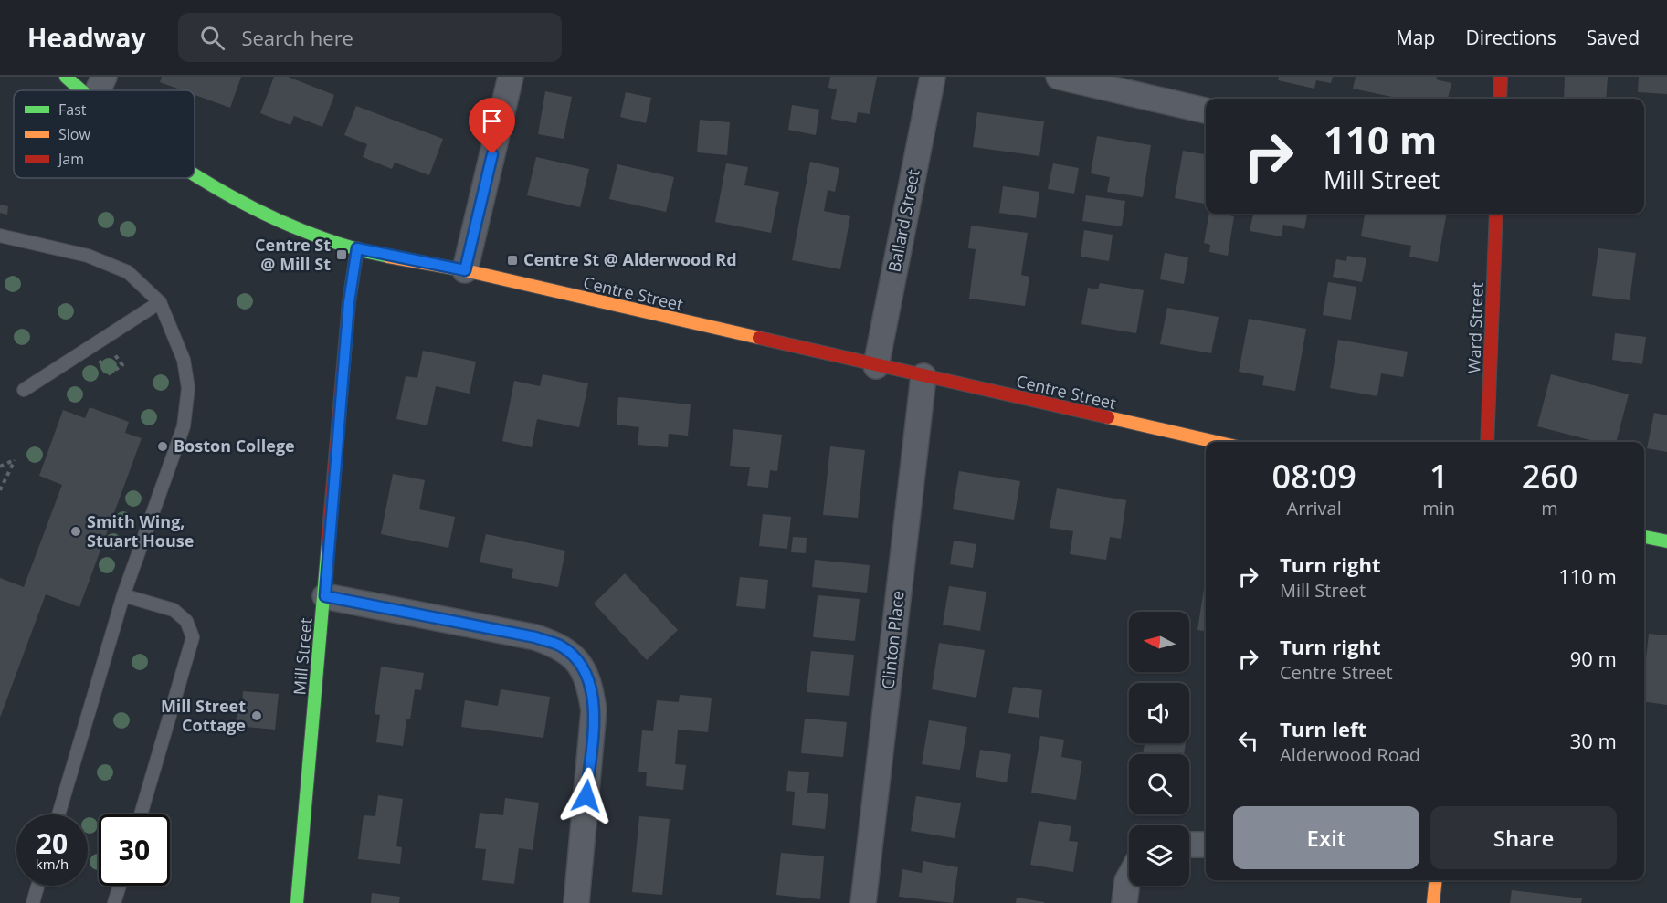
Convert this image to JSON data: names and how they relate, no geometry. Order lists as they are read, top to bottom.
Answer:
{
  "streets": {
    "main road": ["Centre Street", "Ward Street", "Mill Street"],
    "street": ["Ballard Street", "Clinton Place"]
  },
  "crossings": [
    ["Ballard Street", "Centre Street"],
    ["Centre Street", "Clinton Place"],
    ["Centre Street", "Mill Street"]
  ],
  "places": {
    "transit": ["Centre St @ Mill St", "Centre St @ Alderwood Rd"],
    "other": ["Boston College", "Smith Wing, Stuart House", "Mill Street Cottage"]
  },
  "legend": ["Fast", "Slow", "Jam"],
  "north": "left",
  "page": {
    "header": "Headway",
    "search": "Search here",
    "nav": ["Map", "Directions", "Saved"],
    "turn": ["110 m", "Mill Street"],
    "eta": [
      "08:09",
      "Arrival",
      "1",
      "min",
      "260",
      "m"
    ],
    "list": [
      {
        "name": "Turn right",
        "note": "Mill Street",
        "value": "110 m"
      },
      {
        "name": "Turn right",
        "note": "Centre Street",
        "value": "90 m"
      },
      {
        "name": "Turn left",
        "note": "Alderwood Road",
        "value": "30 m"
      }
    ],
    "buttons": ["Exit", "Share"],
    "speed": "20 km/h",
    "limit": "30"
  }
}
